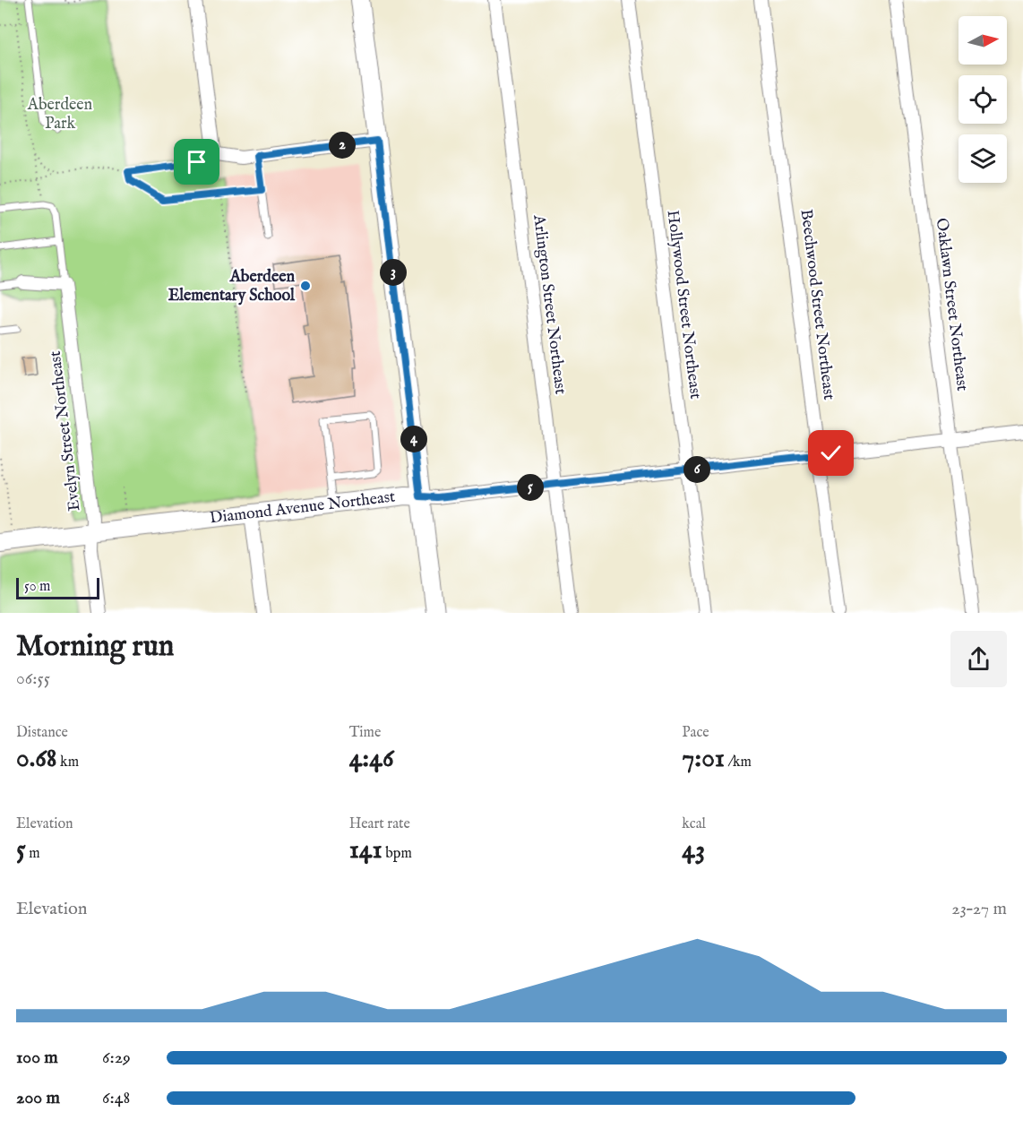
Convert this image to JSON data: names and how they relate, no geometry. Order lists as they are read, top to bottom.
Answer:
{
  "streets": {
    "street": [
      "Arlington Street Northeast",
      "Hollywood Street Northeast",
      "Beechwood Street Northeast",
      "Oaklawn Street Northeast",
      "Evelyn Street Northeast",
      "Diamond Avenue Northeast"
    ]
  },
  "crossings": [
    ["Arlington Street Northeast", "Diamond Avenue Northeast"],
    ["Hollywood Street Northeast", "Diamond Avenue Northeast"],
    ["Beechwood Street Northeast", "Diamond Avenue Northeast"],
    ["Oaklawn Street Northeast", "Diamond Avenue Northeast"],
    ["Evelyn Street Northeast", "Diamond Avenue Northeast"]
  ],
  "parks": ["Aberdeen Park"],
  "places": ["Aberdeen Elementary School"],
  "scale_bar": "50 m",
  "north": "right",
  "page": {
    "pins": [
      "2",
      "3",
      "4",
      "6",
      "5"
    ],
    "scale": "50 m",
    "heading": ["Morning run", "06:55"],
    "stats": [
      ["Distance", "0.68 km"],
      ["Time", "4:46"],
      ["Pace", "7:01 /km"],
      ["Elevation", "5 m"],
      ["Heart rate", "141 bpm"],
      ["kcal", "43"]
    ],
    "chart": ["Elevation", "23–27 m"],
    "list": [
      {
        "name": "100 m",
        "note": "6:29"
      },
      {
        "name": "200 m",
        "note": "6:48"
      }
    ]
  }
}
